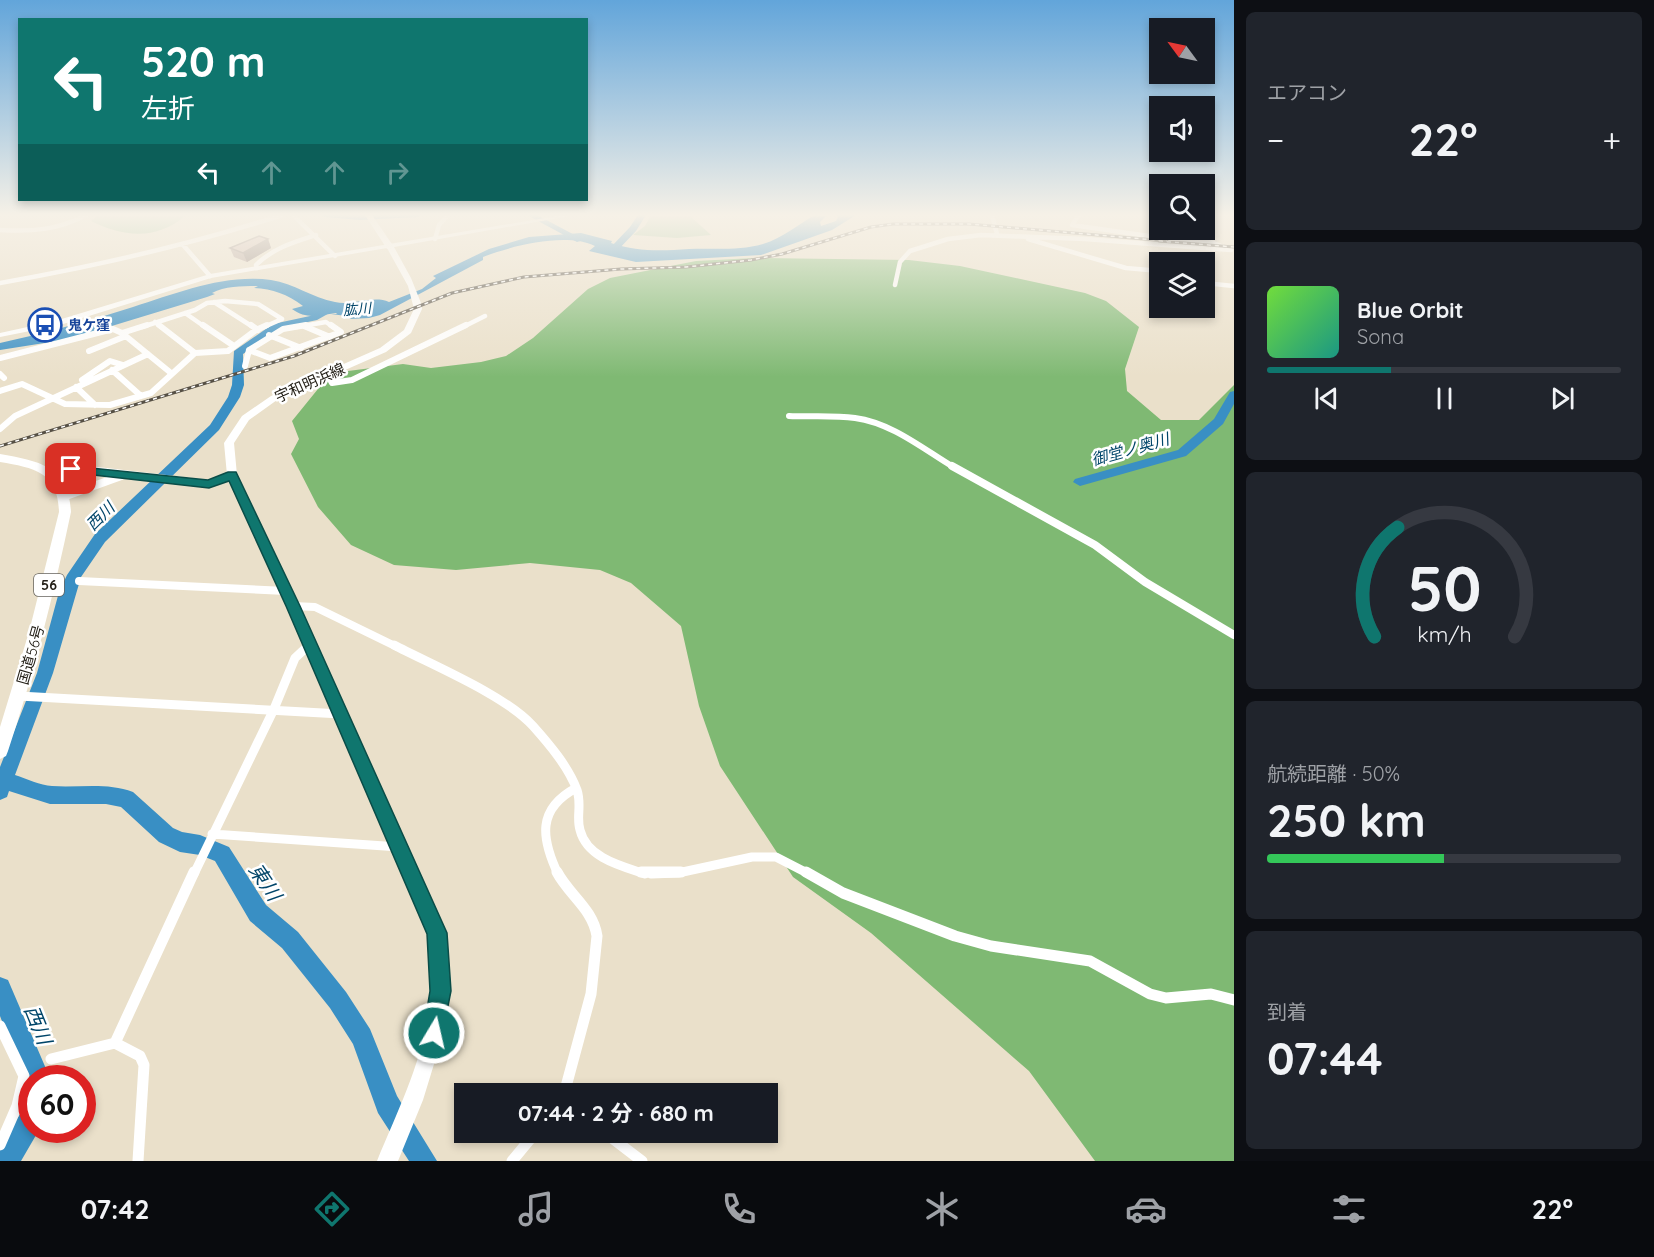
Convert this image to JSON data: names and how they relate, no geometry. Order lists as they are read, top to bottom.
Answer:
{
  "streets": {
    "highway": ["56", "国道56号"],
    "main road": ["宇和明浜線"]
  },
  "water": [
    "肱川",
    "御堂ノ奥川",
    "西川",
    "東川"
  ],
  "places": {
    "bus stop": ["鬼ケ窪"]
  },
  "north": "top left",
  "page": {
    "tile": [
      "エアコン",
      ["航続距離 · 50%", "250 km"],
      ["到着", "07:44"]
    ],
    "turn": ["520 m", "左折"],
    "heat": ["−", "22°", "+"],
    "song": ["Blue Orbit", "Sona"],
    "limit": "60",
    "trip": "07:44 · 2 分 · 680 m",
    "tabs": ["07:42", "22°"],
    "gauge": ["50", "km/h"]
  }
}
